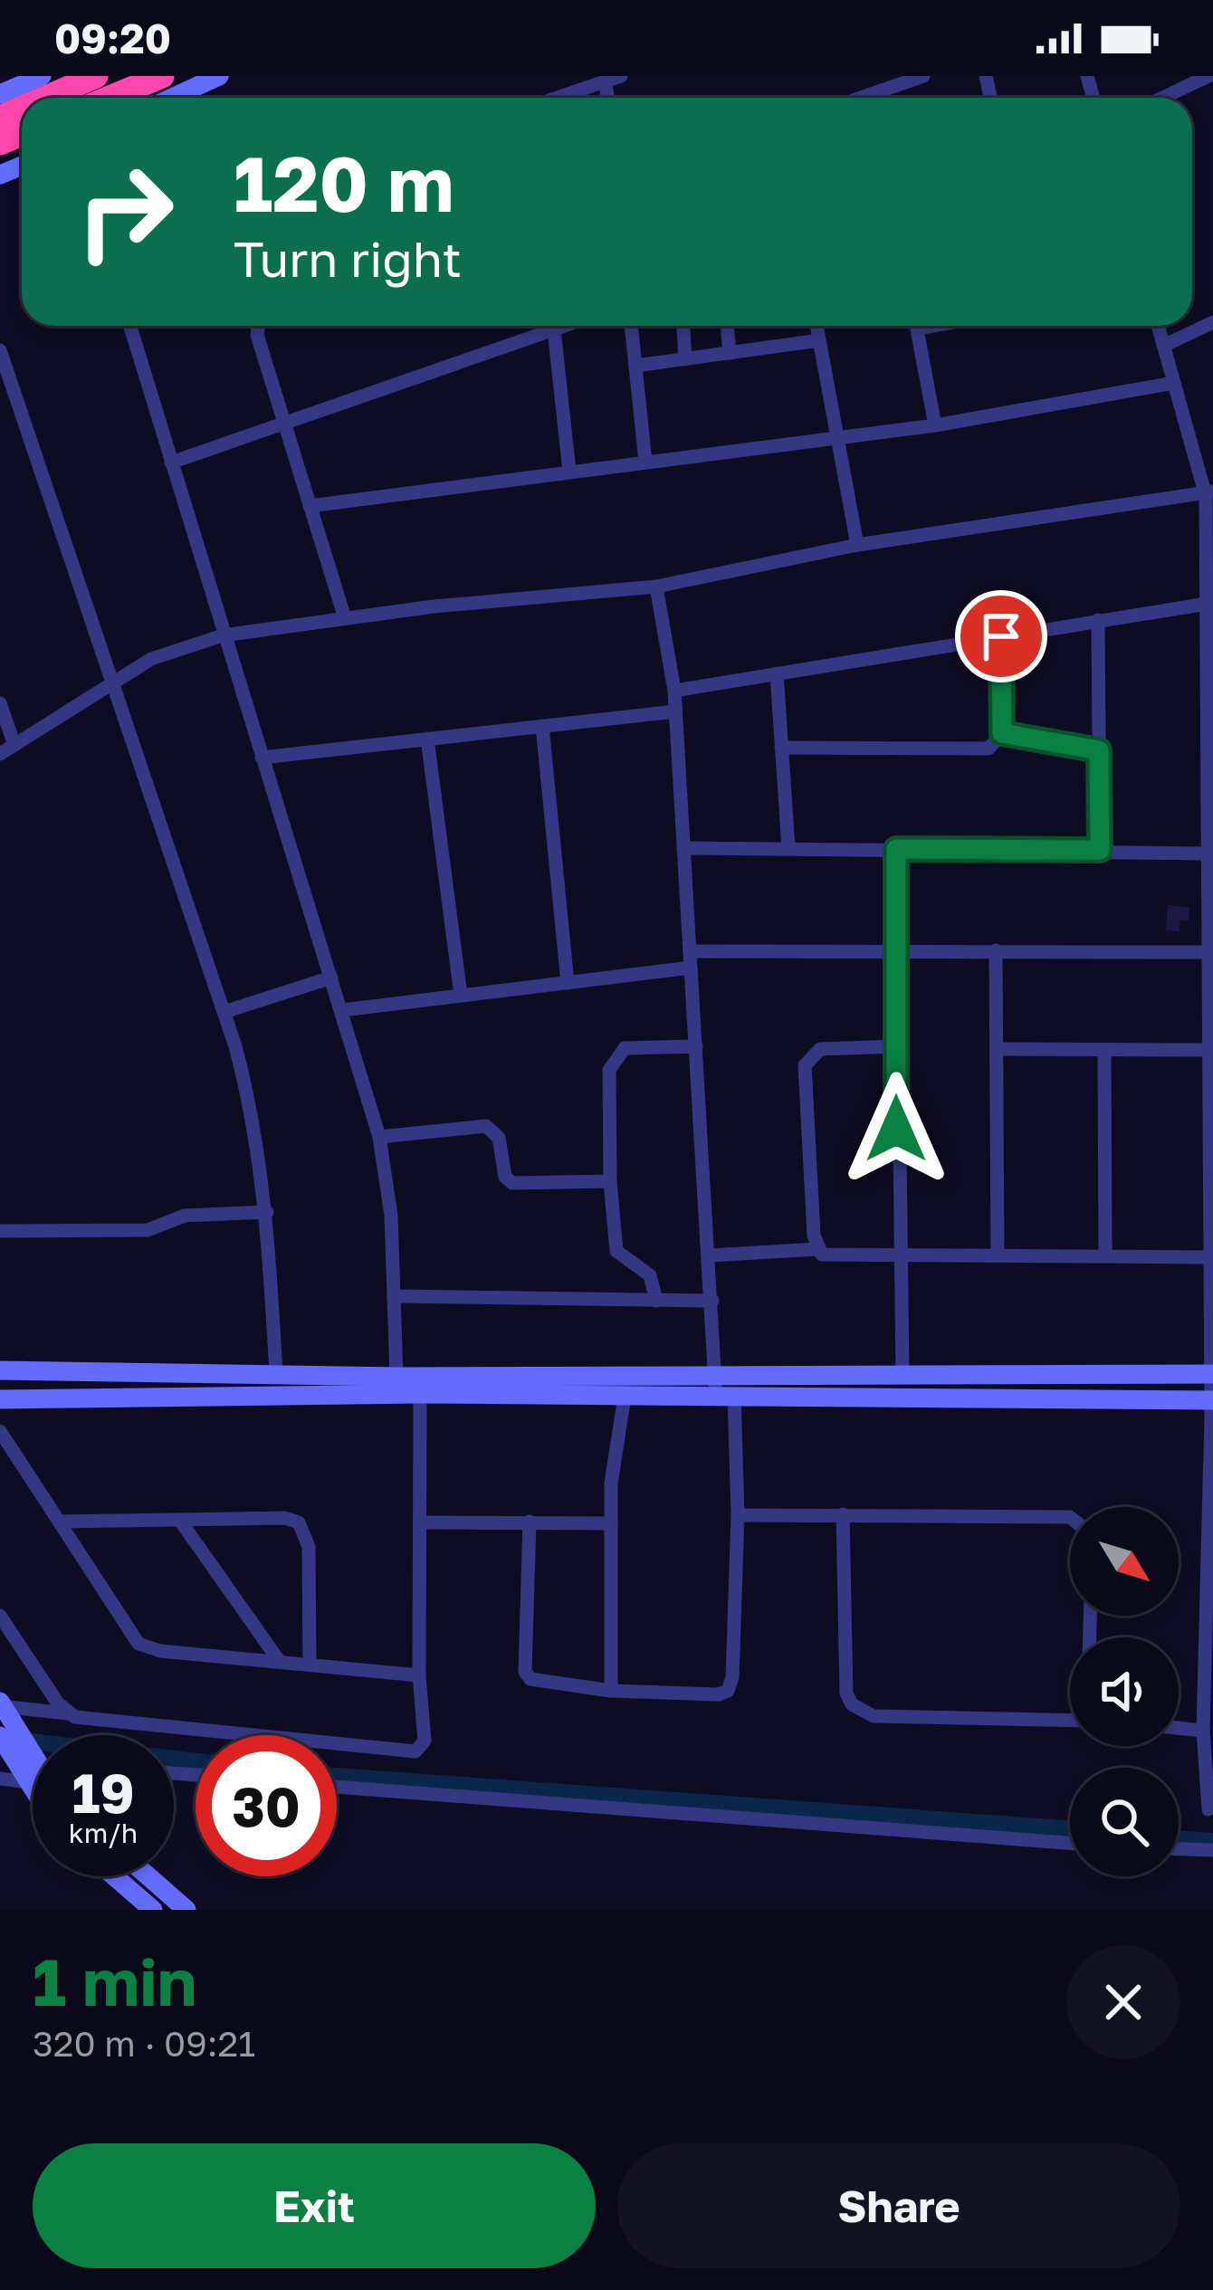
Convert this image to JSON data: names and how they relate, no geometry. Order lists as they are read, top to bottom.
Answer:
{
  "north": "bottom right",
  "page": {
    "status": "09:20",
    "turn": ["120 m", "Turn right"],
    "speed": "19 km/h",
    "limit": "30",
    "heading": ["1 min", "320 m · 09:21"],
    "buttons": ["Exit", "Share"]
  }
}
